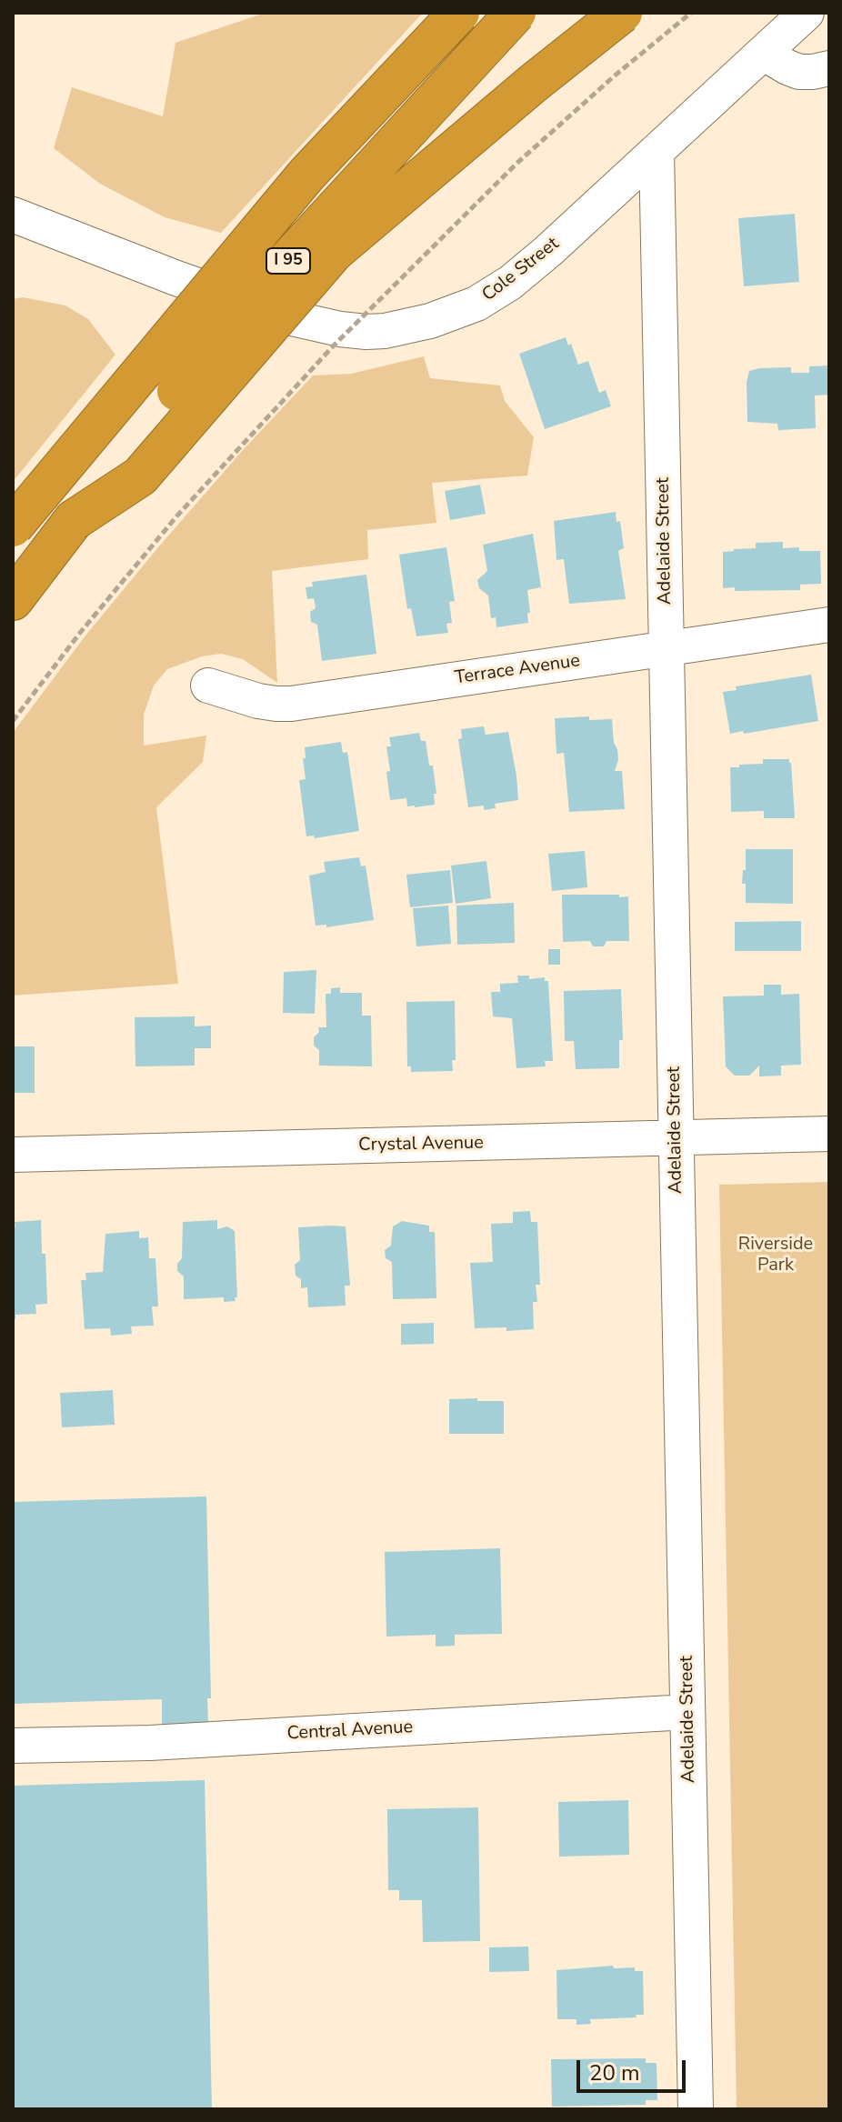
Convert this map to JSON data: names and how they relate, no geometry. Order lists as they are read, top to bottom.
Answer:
{
  "streets": {
    "highway": ["I 95"],
    "street": [
      "Cole Street",
      "Adelaide Street",
      "Terrace Avenue",
      "Crystal Avenue",
      "Central Avenue"
    ]
  },
  "crossings": [
    ["Cole Street", "Adelaide Street"],
    ["Adelaide Street", "Terrace Avenue"],
    ["Adelaide Street", "Crystal Avenue"],
    ["Adelaide Street", "Central Avenue"]
  ],
  "parks": ["Riverside Park"],
  "scale_bar": "20 m"
}
